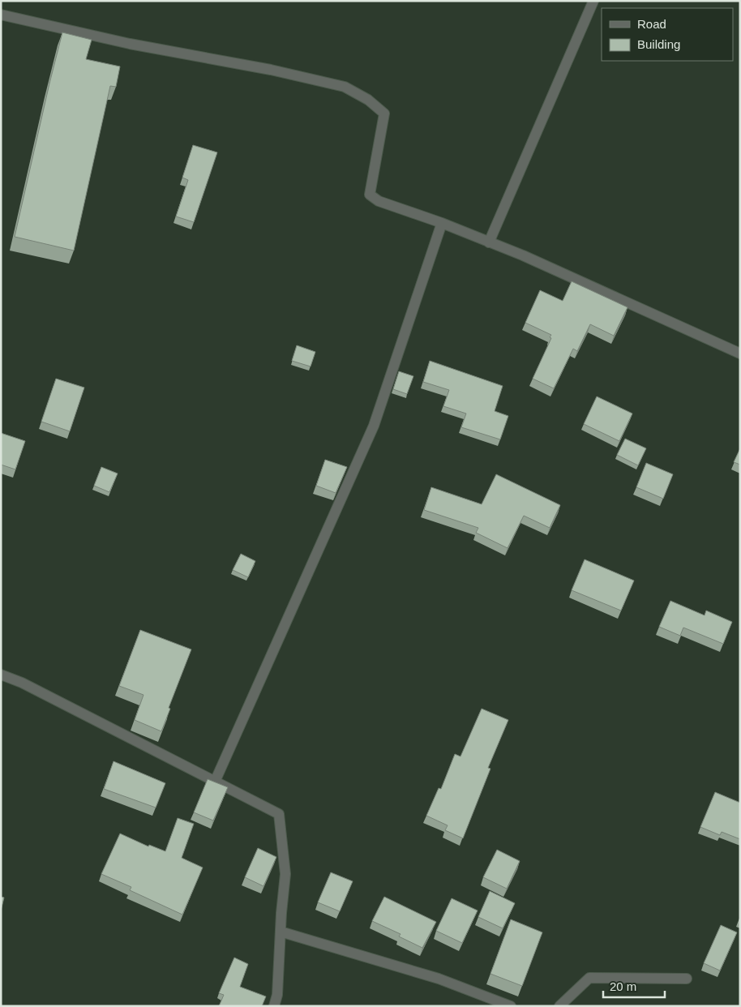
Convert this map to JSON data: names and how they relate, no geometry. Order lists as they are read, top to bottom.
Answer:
{
  "legend": ["Road", "Building"],
  "scale_bar": "20 m"
}
